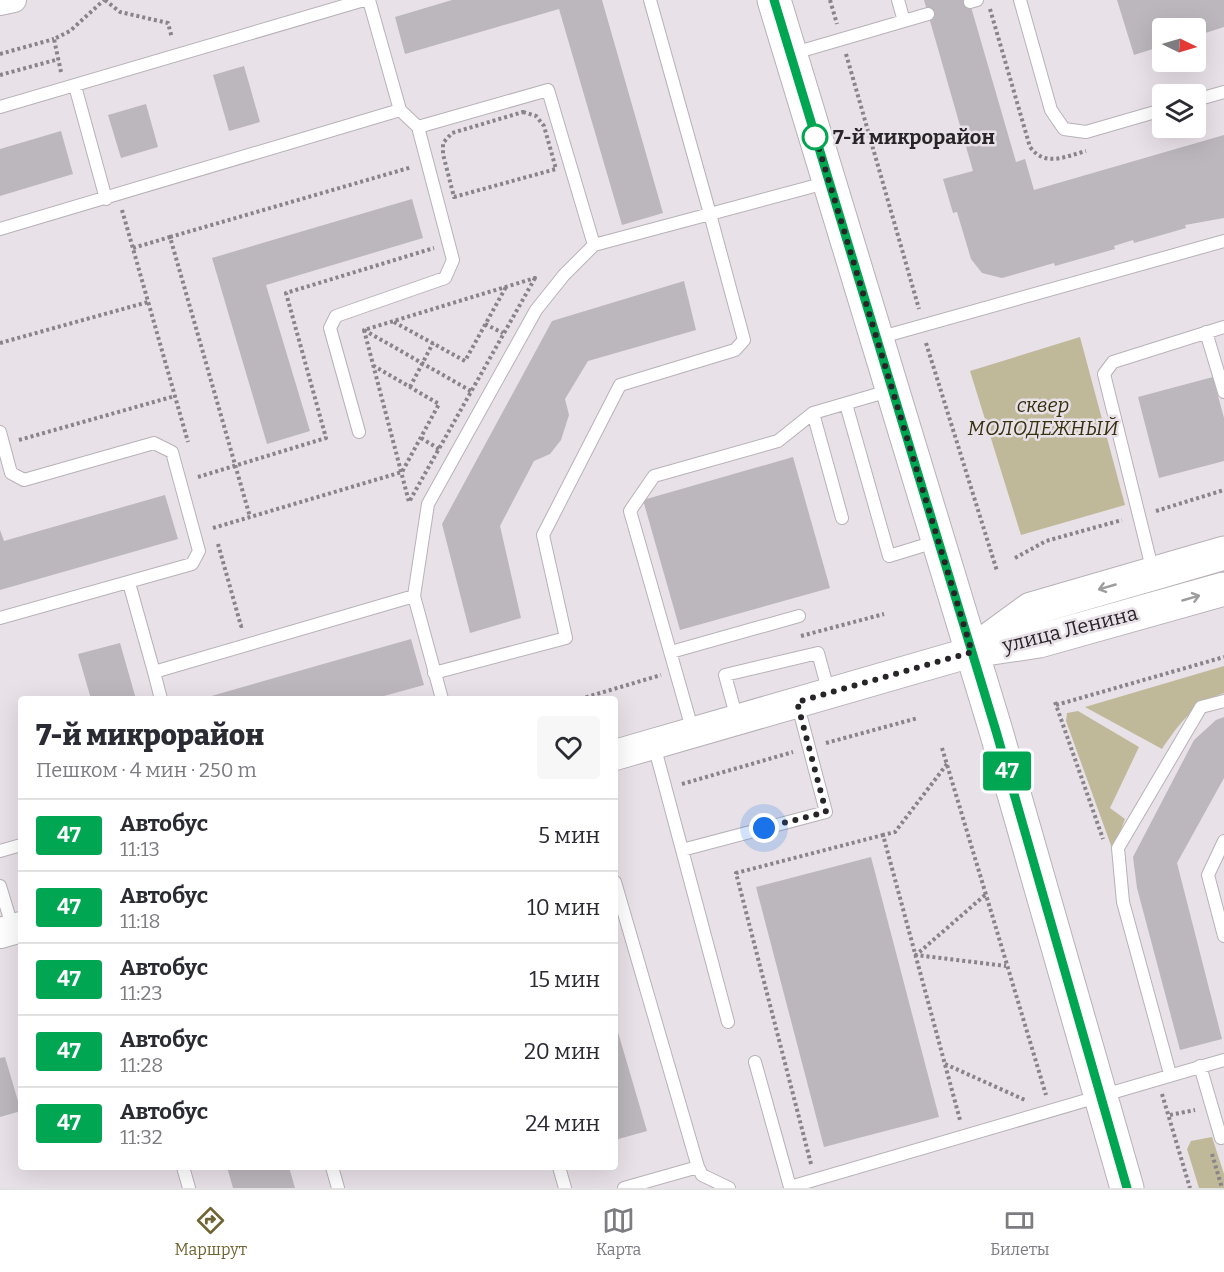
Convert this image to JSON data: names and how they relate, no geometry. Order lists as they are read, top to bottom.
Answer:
{
  "streets": {
    "main road": ["улица Ленина"]
  },
  "parks": ["сквер МОЛОДЕЖНЫЙ"],
  "places": ["7-й микрорайон"],
  "lines": ["bus line 47"],
  "north": "right",
  "page": {
    "on_map": "47",
    "heading": ["7-й микрорайон", "Пешком · 4 мин · 250 m"],
    "list": [
      {
        "mark": "47",
        "name": "Автобус",
        "note": "11:13",
        "value": "5 мин"
      },
      {
        "mark": "47",
        "name": "Автобус",
        "note": "11:18",
        "value": "10 мин"
      },
      {
        "mark": "47",
        "name": "Автобус",
        "note": "11:23",
        "value": "15 мин"
      },
      {
        "mark": "47",
        "name": "Автобус",
        "note": "11:28",
        "value": "20 мин"
      },
      {
        "mark": "47",
        "name": "Автобус",
        "note": "11:32",
        "value": "24 мин"
      }
    ],
    "tabs": ["Маршрут", "Карта", "Билеты"]
  }
}
